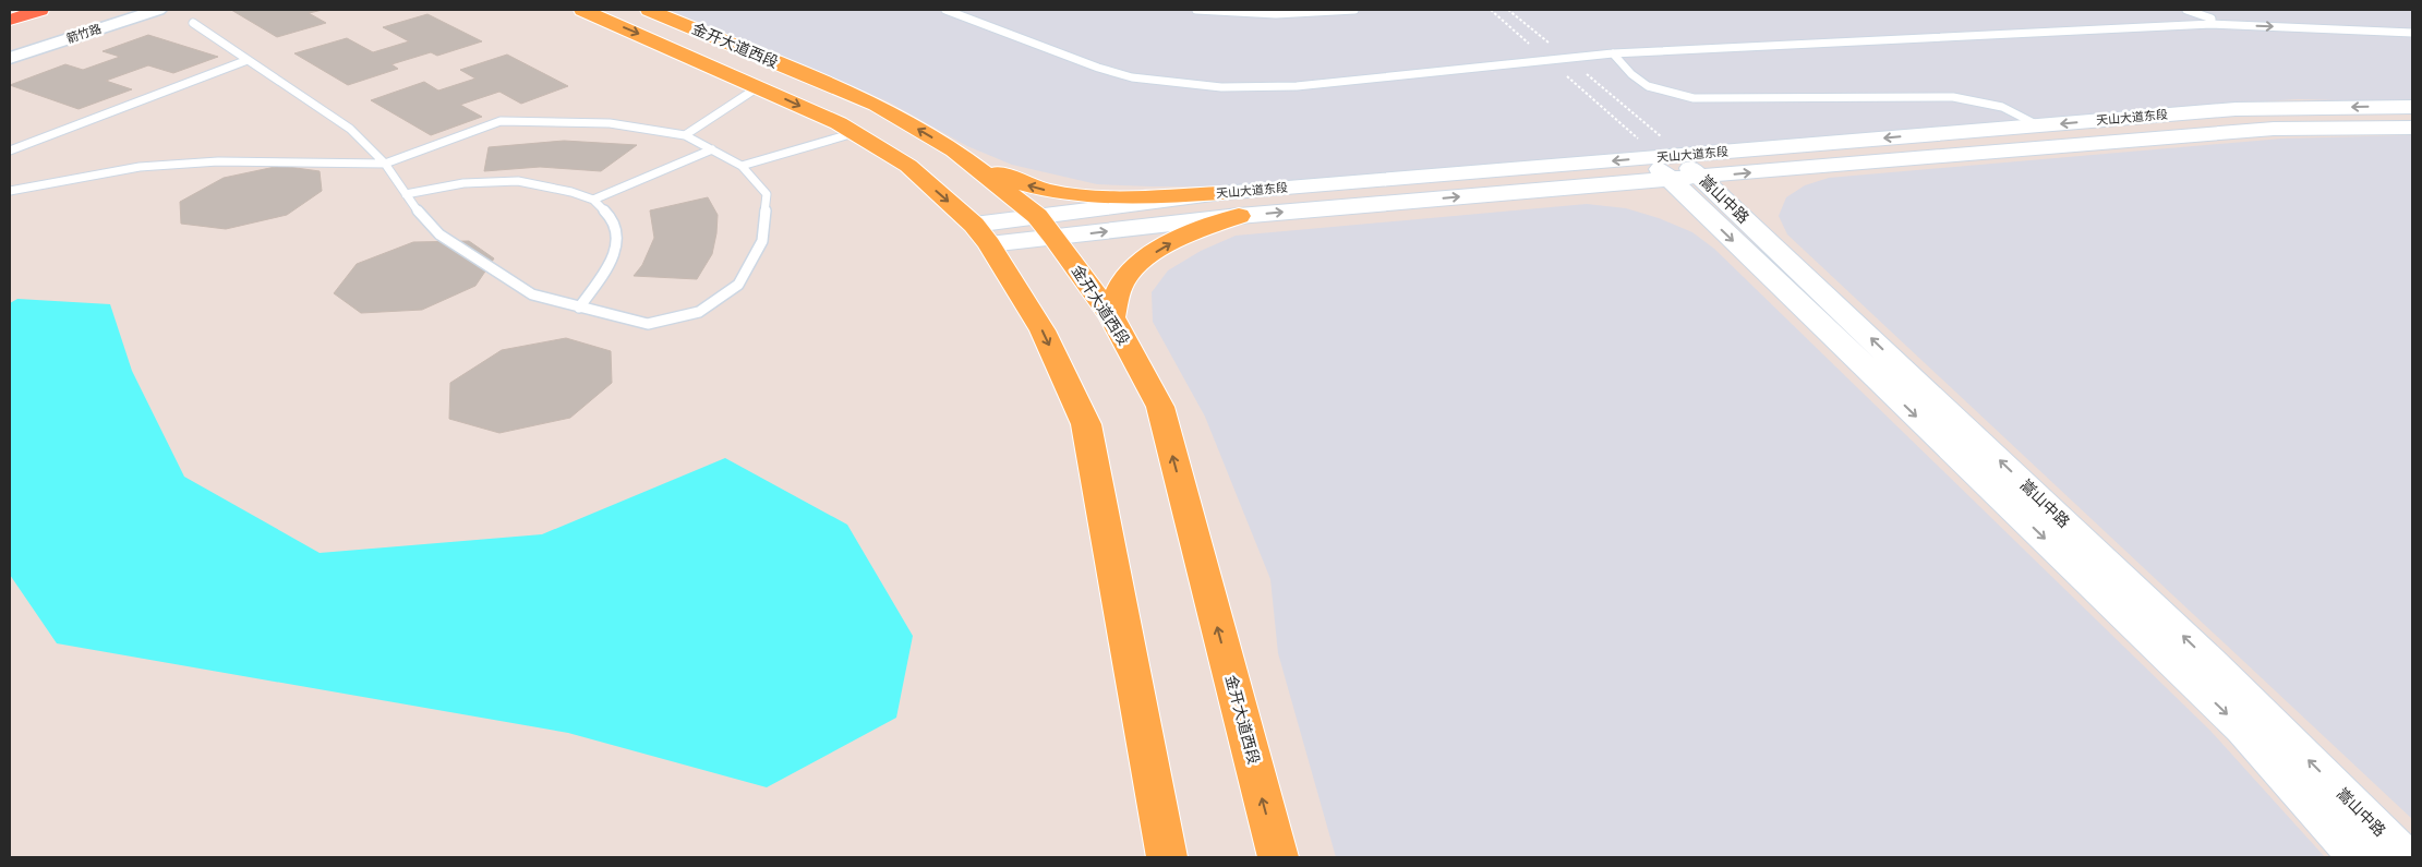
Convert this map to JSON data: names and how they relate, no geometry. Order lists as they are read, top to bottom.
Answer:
{
  "streets": {
    "main road": ["金开大道西段", "天山大道东段", "嵩山中路"],
    "street": ["箭竹路"]
  },
  "crossings": [
    ["金开大道西段", "天山大道东段"],
    ["天山大道东段", "嵩山中路"]
  ]
}
